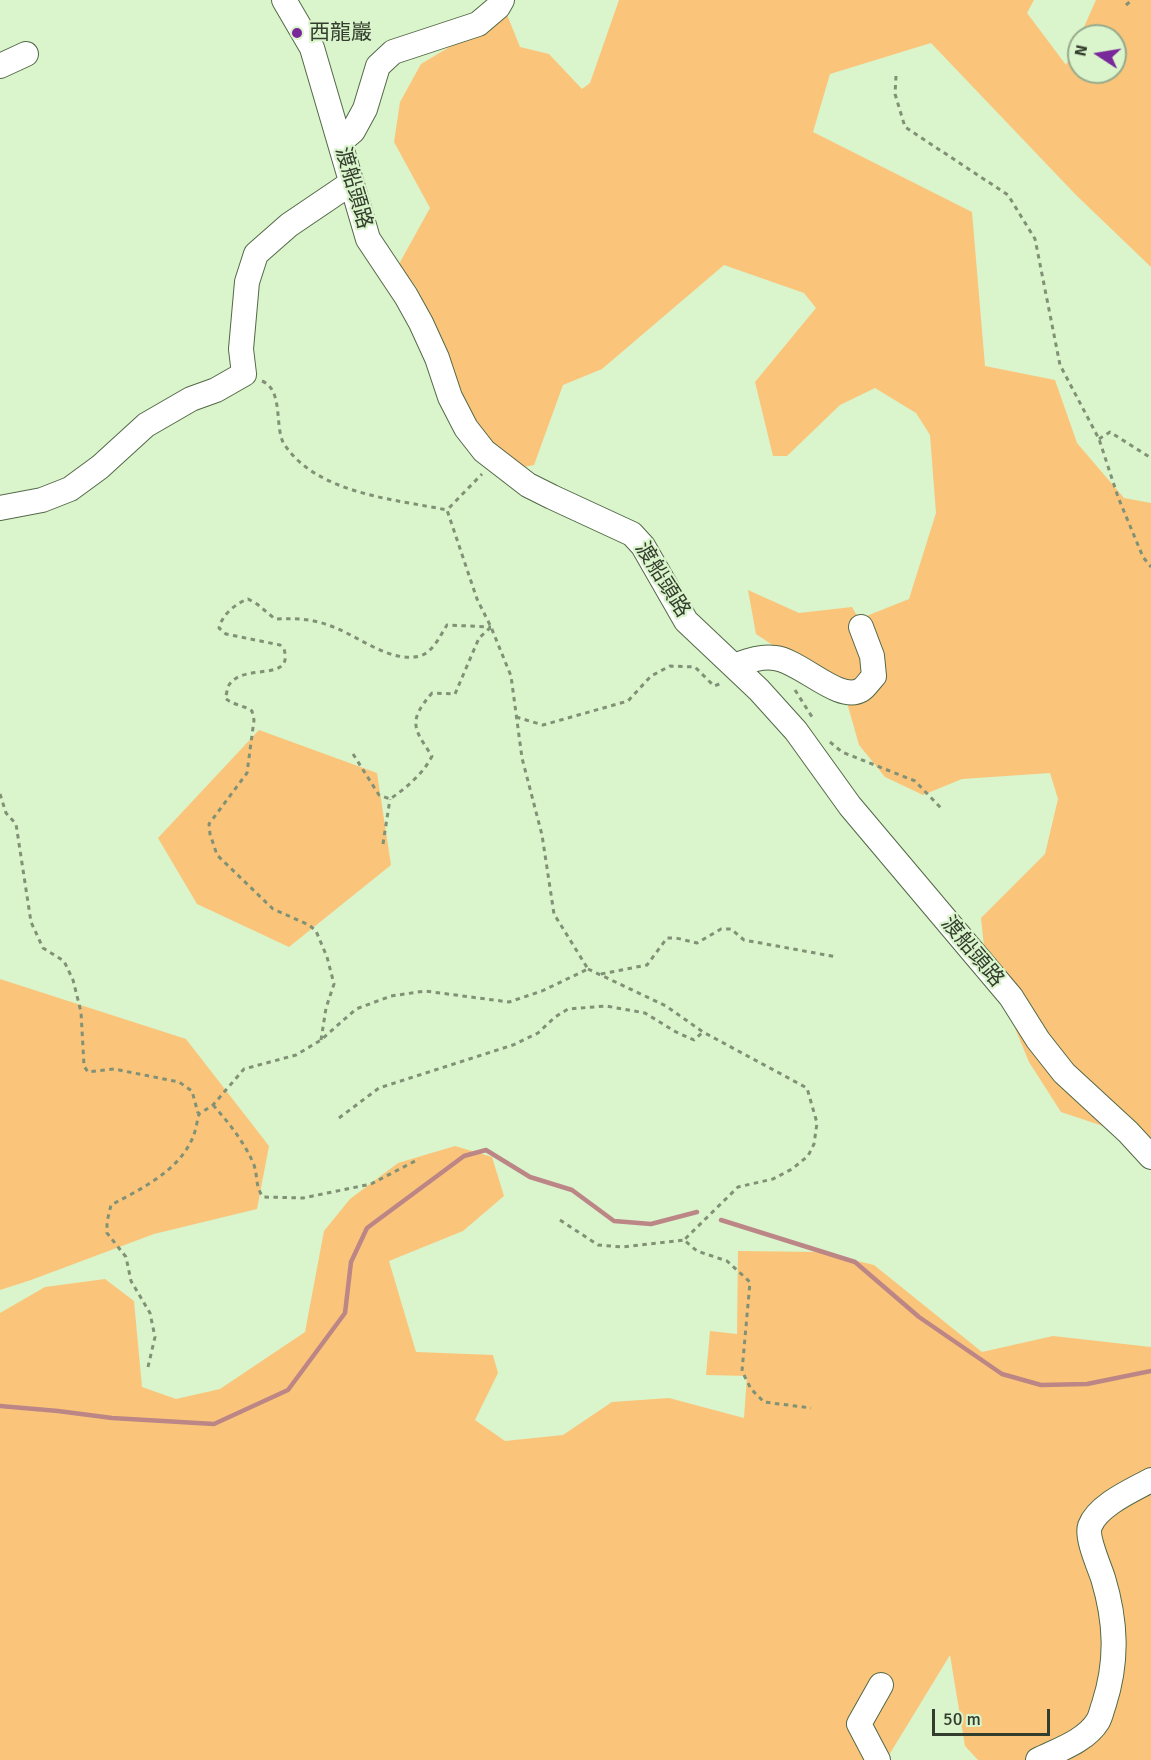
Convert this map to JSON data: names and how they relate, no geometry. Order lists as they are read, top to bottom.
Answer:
{
  "streets": {
    "street": ["渡船頭路"]
  },
  "places": ["西龍巖"],
  "scale_bar": "50 m",
  "north": "left"
}
